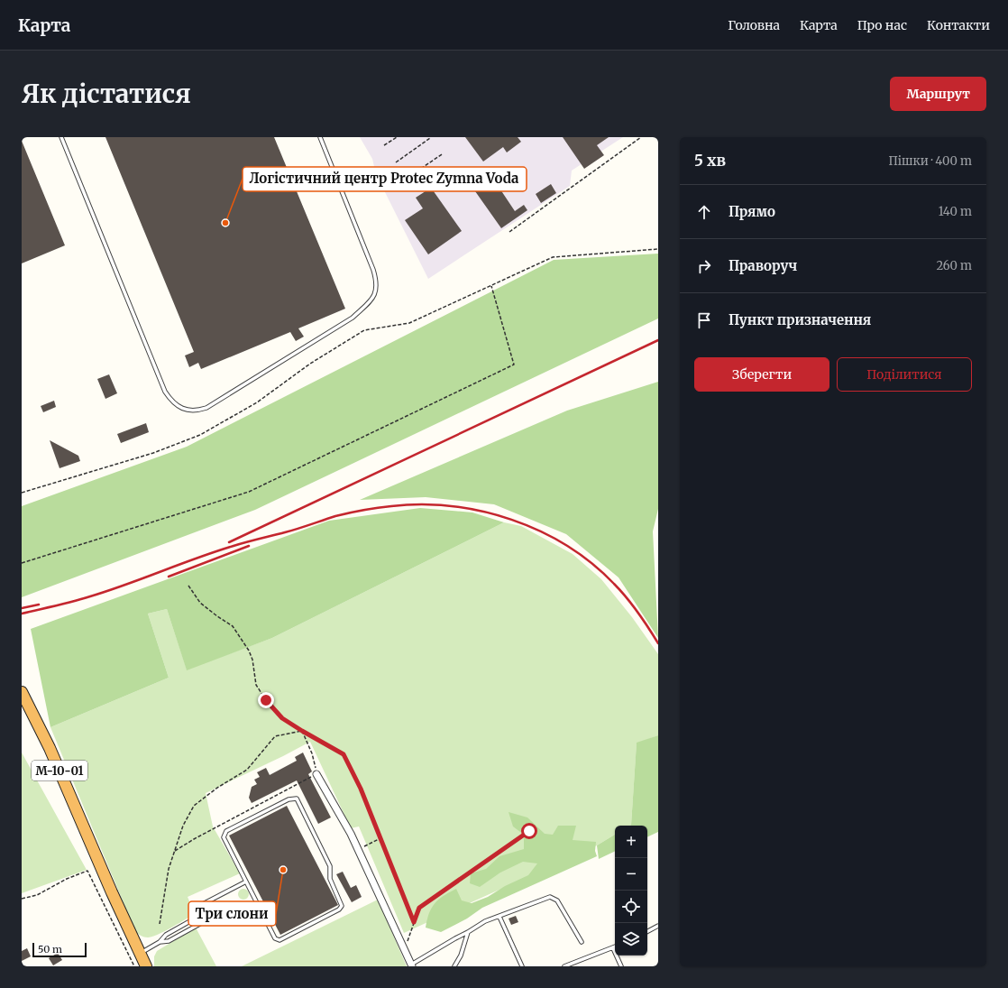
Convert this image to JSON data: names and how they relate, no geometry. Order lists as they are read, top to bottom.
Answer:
{
  "streets": {
    "highway": ["М-10-01"]
  },
  "places": ["Логістичний центр Protec Zymna Voda", "Три слони"],
  "scale_bar": "50 m",
  "page": {
    "header": "Карта",
    "nav": [
      "Головна",
      "Карта",
      "Про нас",
      "Контакти"
    ],
    "buttons": [
      "Маршрут",
      ["Зберегти", "Поділитися"]
    ],
    "title": "Як дістатися",
    "heading": ["5 хв", "Пішки · 400 m"],
    "list": [
      ["Прямо", "140 m"],
      ["Праворуч", "260 m"],
      "Пункт призначення"
    ],
    "map_buttons": ["+", "−"],
    "scale": "50 m"
  }
}
